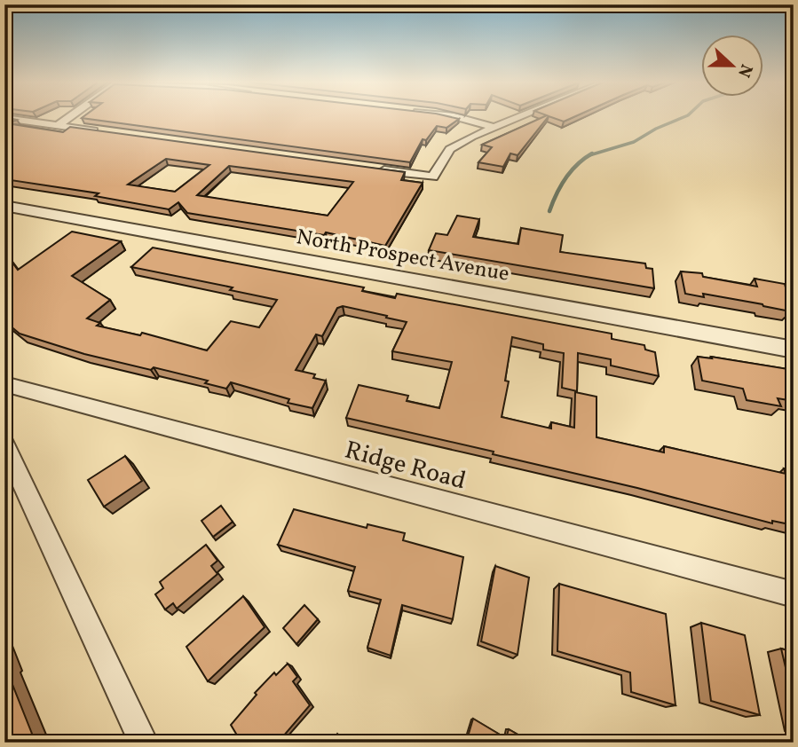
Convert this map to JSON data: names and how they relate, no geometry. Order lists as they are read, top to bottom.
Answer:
{
  "streets": {
    "street": ["North Prospect Avenue", "Ridge Road"]
  },
  "north": "right"
}
